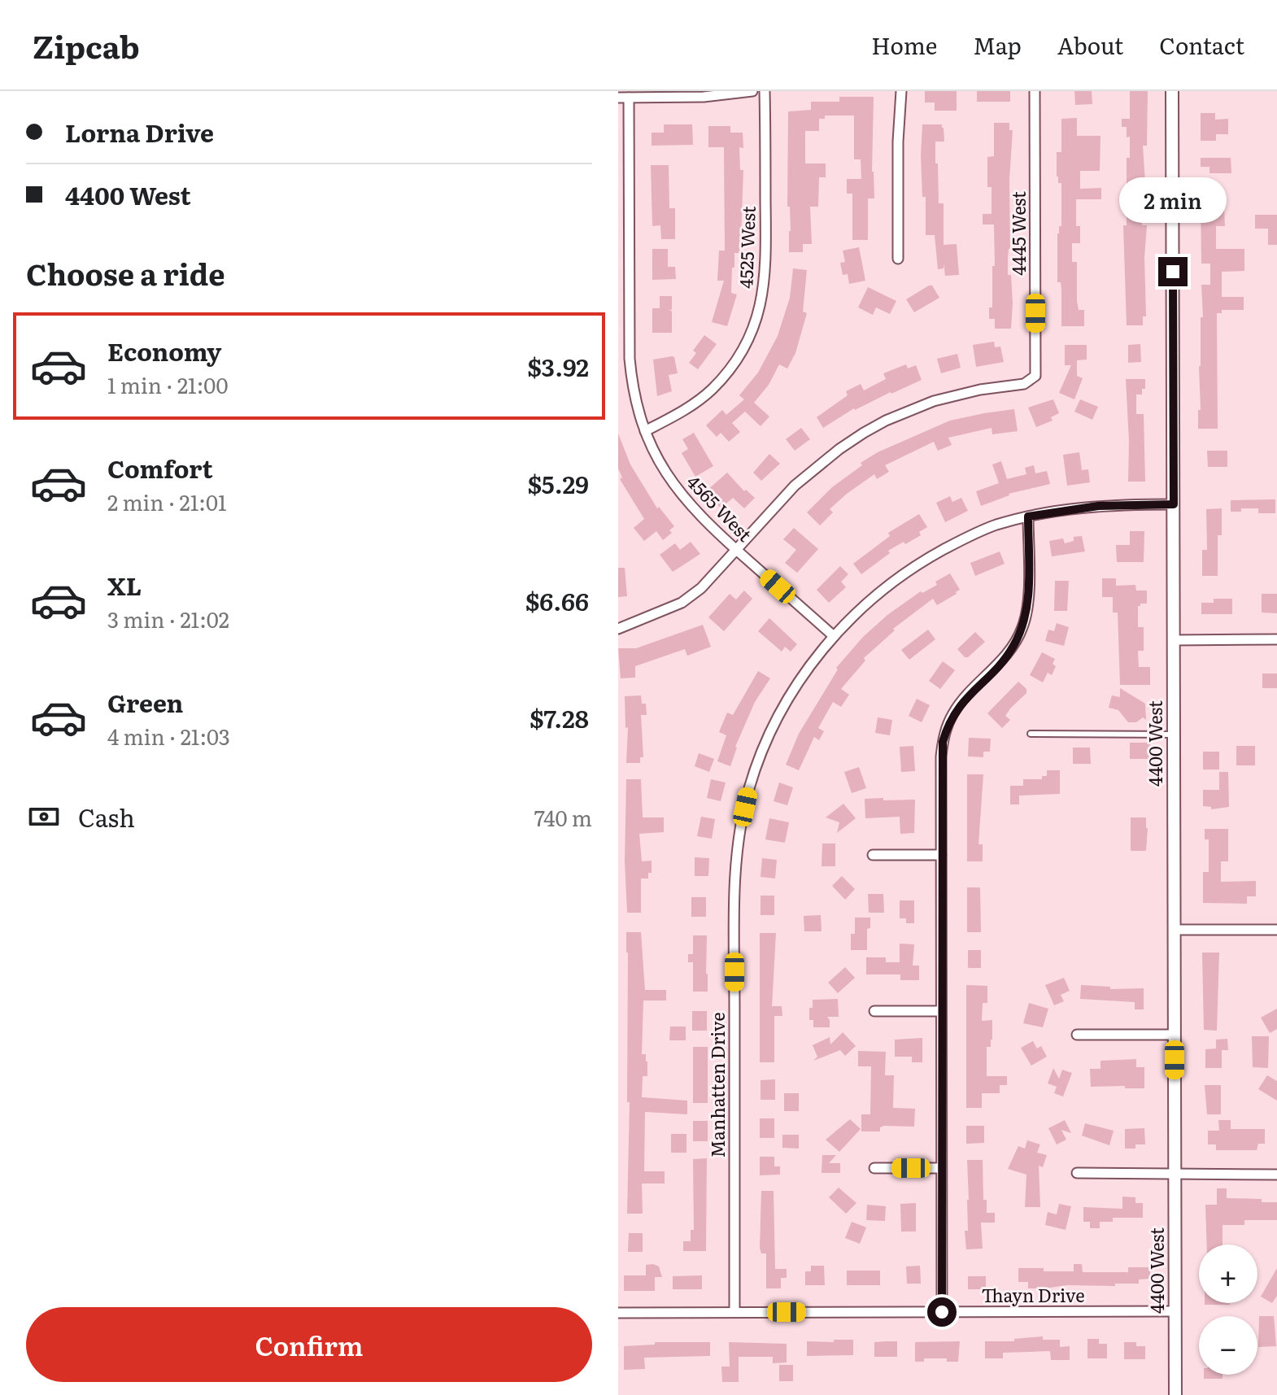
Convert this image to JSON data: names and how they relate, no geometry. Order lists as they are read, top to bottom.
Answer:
{
  "streets": {
    "street": [
      "4445 West",
      "4525 West",
      "4565 West",
      "4400 West",
      "Manhatten Drive",
      "Thayn Drive"
    ]
  },
  "crossings": [
    ["4445 West", "4565 West"],
    ["4525 West", "4565 West"],
    ["4565 West", "Manhatten Drive"],
    ["4400 West", "Manhatten Drive"],
    ["4400 West", "Thayn Drive"],
    ["Manhatten Drive", "Thayn Drive"]
  ],
  "page": {
    "header": "Zipcab",
    "nav": [
      "Home",
      "Map",
      "About",
      "Contact"
    ],
    "banner": ["Lorna Drive", "4400 West"],
    "bubble": "2 min",
    "heading": "Choose a ride",
    "list": [
      {
        "name": "Economy",
        "note": "1 min · 21:00",
        "value": "$3.92"
      },
      {
        "name": "Comfort",
        "note": "2 min · 21:01",
        "value": "$5.29"
      },
      {
        "name": "XL",
        "note": "3 min · 21:02",
        "value": "$6.66"
      },
      {
        "name": "Green",
        "note": "4 min · 21:03",
        "value": "$7.28"
      }
    ],
    "pay": ["Cash", "740 m"],
    "map_buttons": ["+", "−"],
    "buttons": "Confirm"
  }
}
